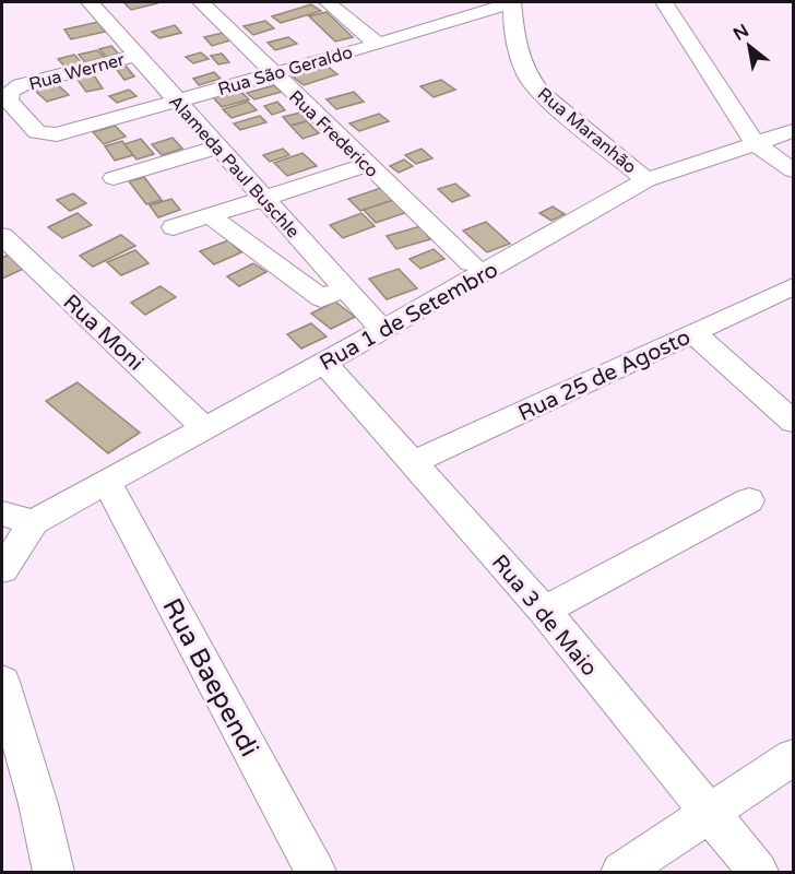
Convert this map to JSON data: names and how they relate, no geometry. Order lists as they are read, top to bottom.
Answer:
{
  "streets": {
    "street": [
      "Rua São Geraldo",
      "Rua Werner",
      "Rua Maranhão",
      "Rua Frederico",
      "Alameda Paul Buschle",
      "Rua 1 de Setembro",
      "Rua Moni",
      "Rua 25 de Agosto",
      "Rua 3 de Maio",
      "Rua Baependi"
    ]
  },
  "crossings": [
    ["Rua São Geraldo", "Rua Werner"],
    ["Rua São Geraldo", "Rua Maranhão"],
    ["Rua São Geraldo", "Rua Frederico"],
    ["Rua São Geraldo", "Alameda Paul Buschle"],
    ["Rua Werner", "Alameda Paul Buschle"],
    ["Rua Maranhão", "Rua 1 de Setembro"],
    ["Alameda Paul Buschle", "Rua 1 de Setembro"],
    ["Rua 1 de Setembro", "Rua Moni"],
    ["Rua 1 de Setembro", "Rua 3 de Maio"],
    ["Rua 1 de Setembro", "Rua Baependi"],
    ["Rua 25 de Agosto", "Rua 3 de Maio"]
  ],
  "north": "top left"
}
